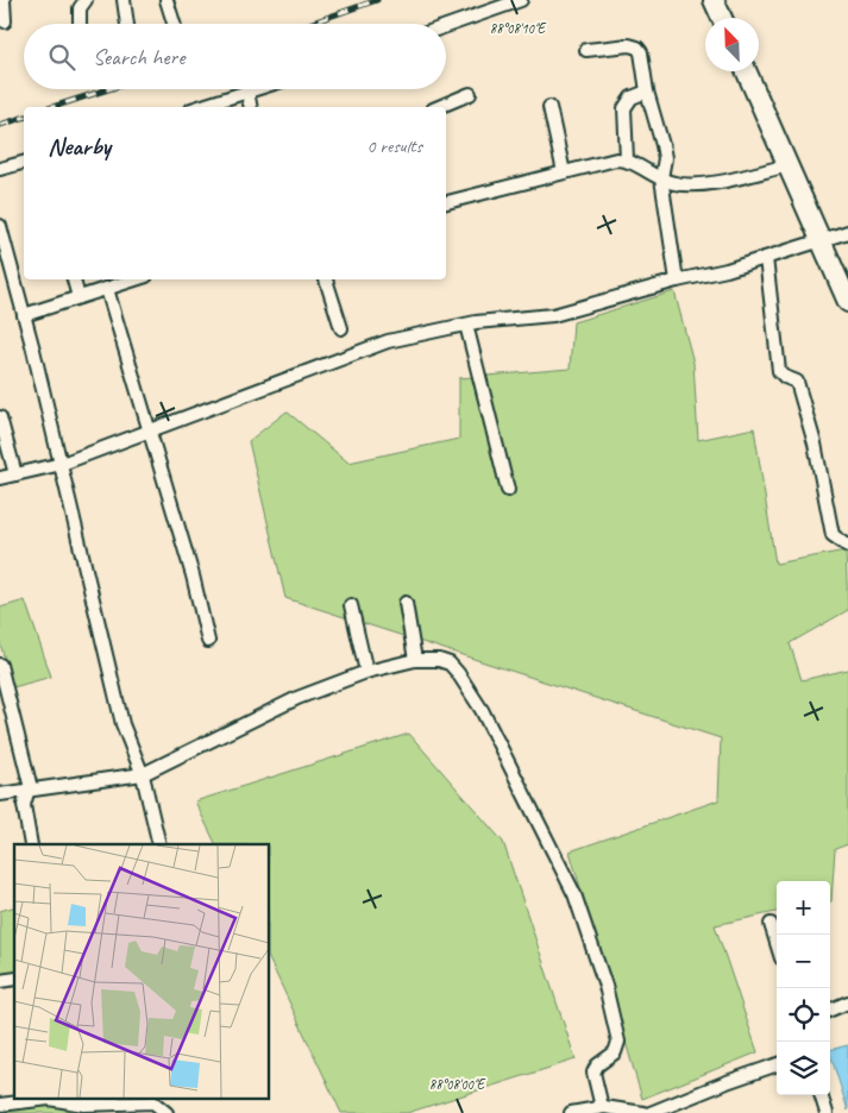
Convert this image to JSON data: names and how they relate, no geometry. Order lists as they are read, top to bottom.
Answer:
{
  "north": "top left",
  "page": {
    "search": "Search here",
    "heading": ["Nearby", "0 results"],
    "map_buttons": ["+", "−"]
  },
  "coordinates": ["88°08'10\"E", "88°08'00\"E"]
}
